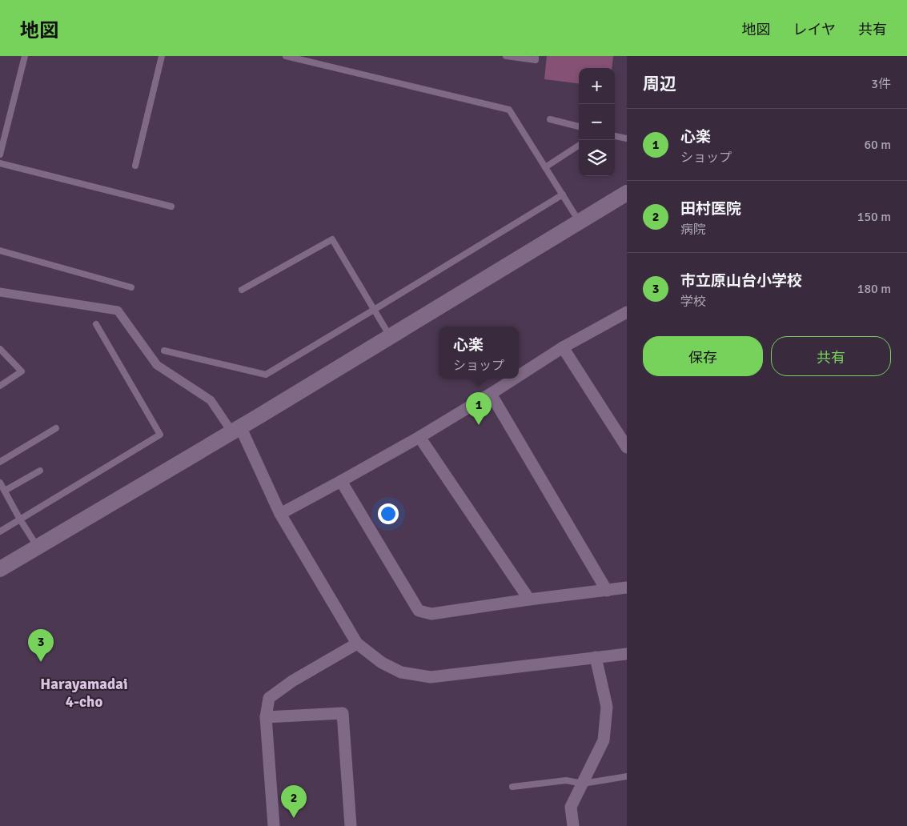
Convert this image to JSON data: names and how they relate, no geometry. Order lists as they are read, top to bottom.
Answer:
{
  "districts": ["Harayamadai 4-cho"],
  "page": {
    "header": "地図",
    "nav": ["地図", "レイヤ", "共有"],
    "heading": ["周辺", "3件"],
    "map_buttons": ["+", "−"],
    "list": [
      {
        "mark": "1",
        "name": "心楽",
        "note": "ショップ",
        "value": "60 m"
      },
      {
        "mark": "2",
        "name": "田村医院",
        "note": "病院",
        "value": "150 m"
      },
      {
        "mark": "3",
        "name": "市立原山台小学校",
        "note": "学校",
        "value": "180 m"
      }
    ],
    "buttons": ["保存", "共有"],
    "popup": ["心楽", "ショップ"],
    "pins": ["1", "3", "2"]
  }
}
